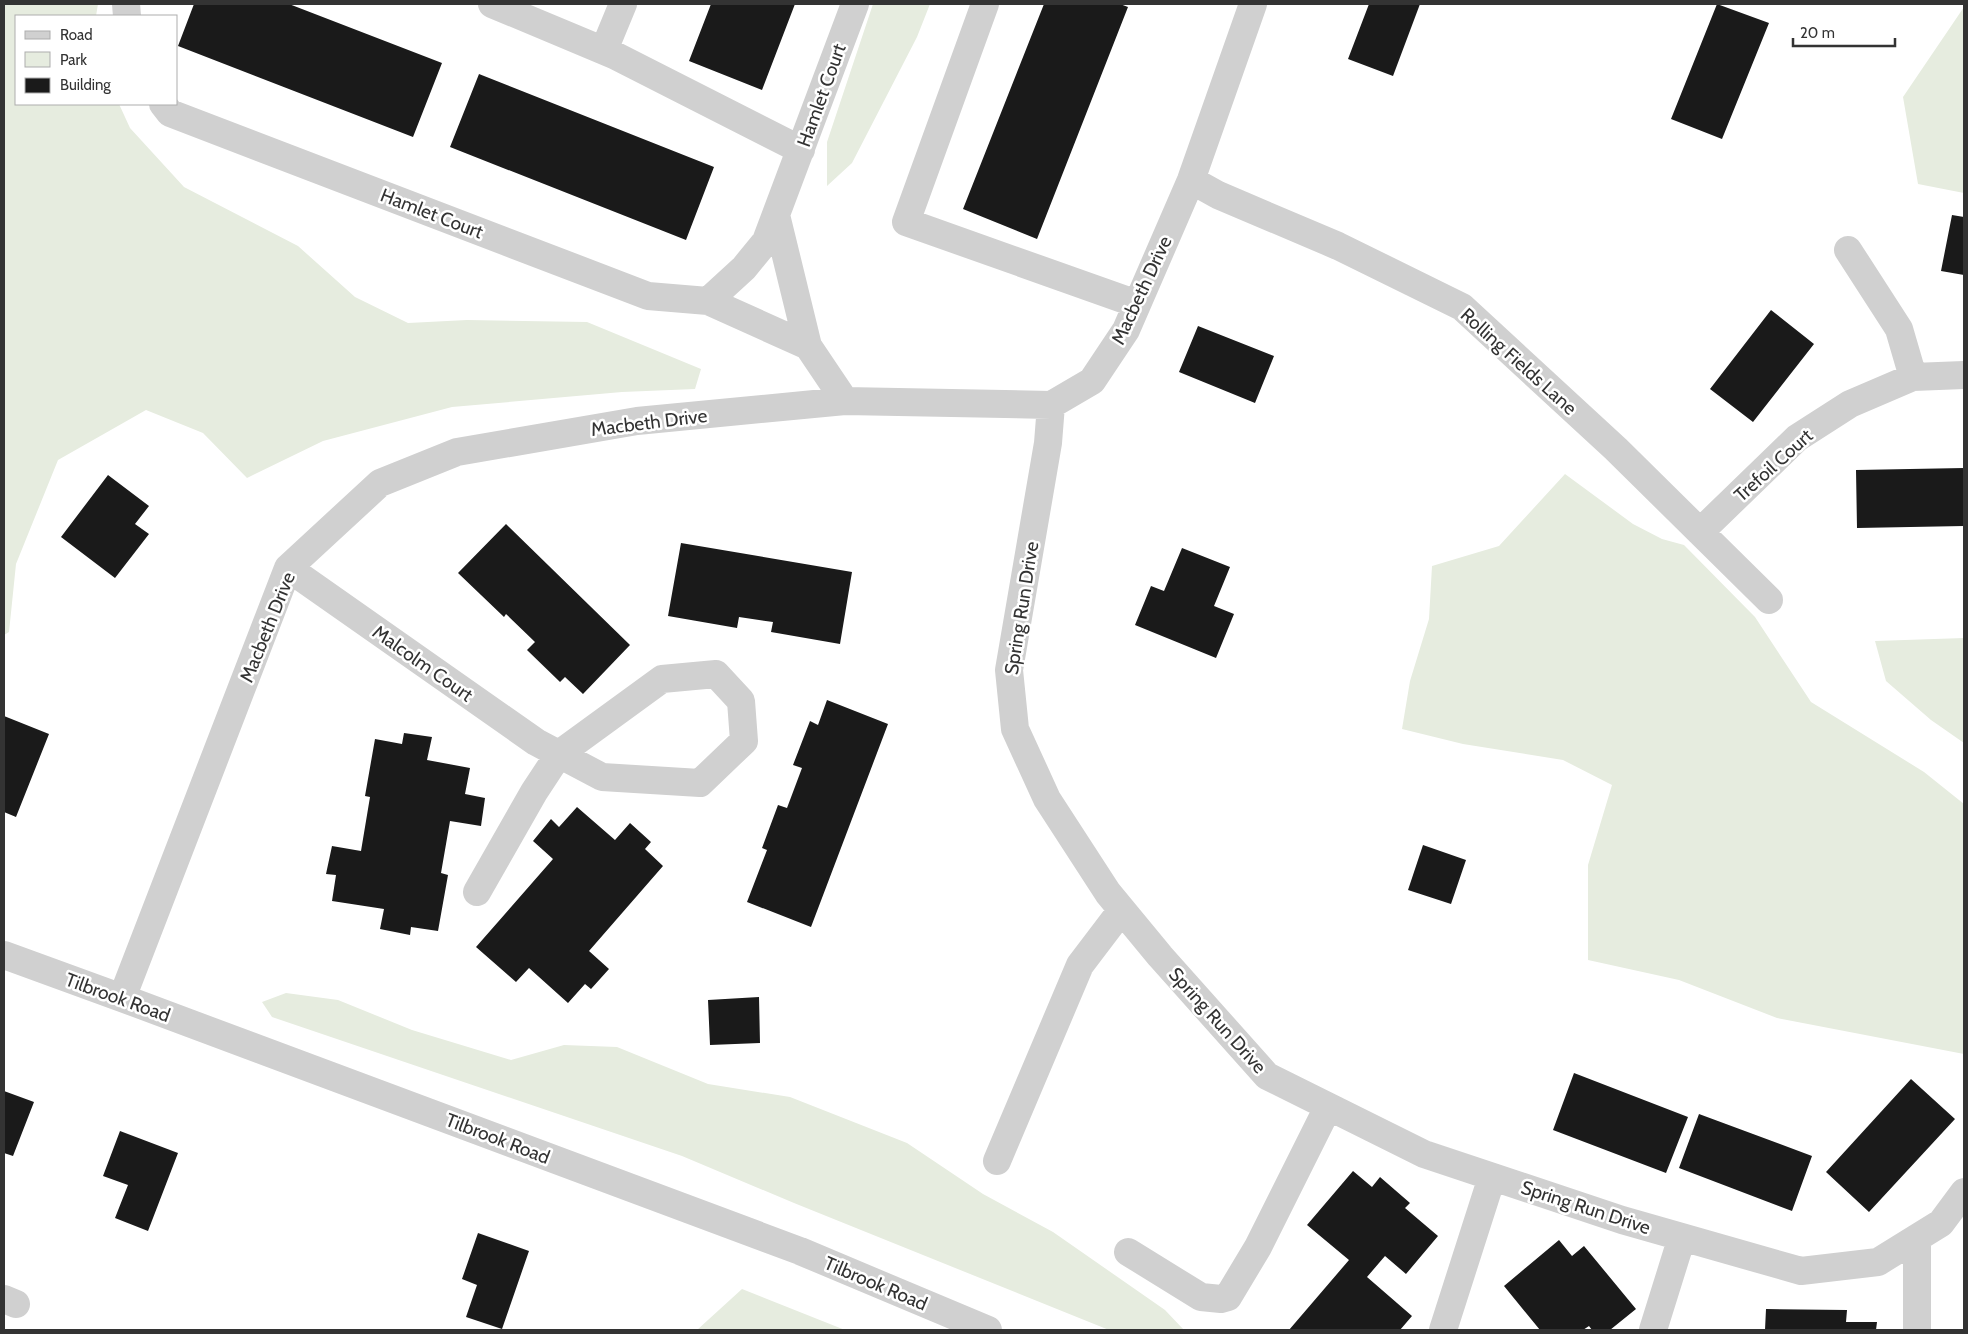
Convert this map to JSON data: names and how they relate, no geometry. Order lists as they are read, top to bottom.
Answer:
{
  "streets": {
    "street": [
      "Hamlet Court",
      "Macbeth Drive",
      "Rolling Fields Lane",
      "Trefoil Court",
      "Spring Run Drive",
      "Malcolm Court",
      "Tilbrook Road"
    ]
  },
  "crossings": [
    ["Macbeth Drive", "Rolling Fields Lane"],
    ["Macbeth Drive", "Spring Run Drive"],
    ["Macbeth Drive", "Malcolm Court"],
    ["Macbeth Drive", "Tilbrook Road"],
    ["Rolling Fields Lane", "Trefoil Court"]
  ],
  "legend": ["Road", "Park", "Building"],
  "scale_bar": "20 m"
}
